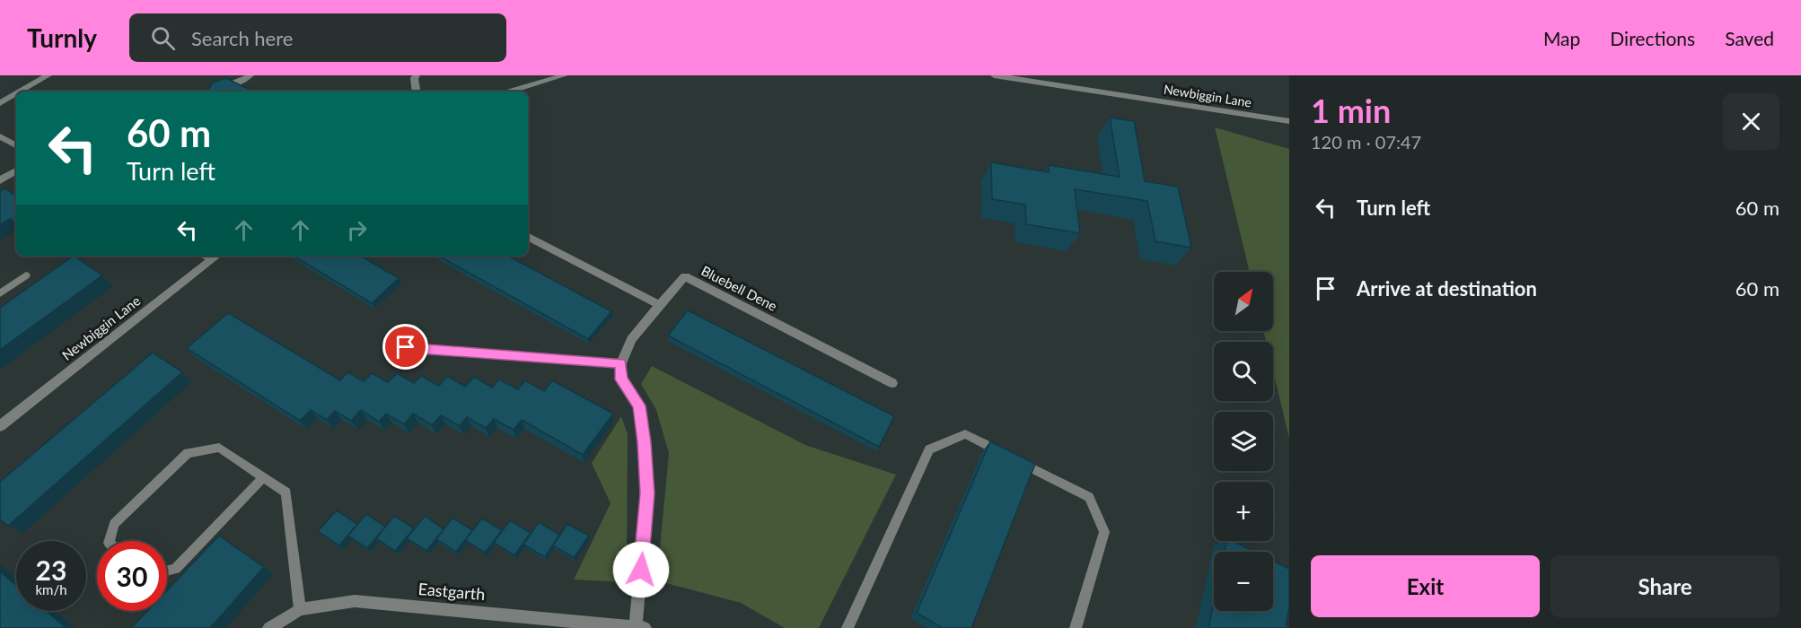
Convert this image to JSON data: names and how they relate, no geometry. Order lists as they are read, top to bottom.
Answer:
{
  "streets": {
    "street": ["Newbiggin Lane", "Bluebell Dene", "Eastgarth"]
  },
  "north": "top right",
  "page": {
    "header": "Turnly",
    "search": "Search here",
    "nav": ["Map", "Directions", "Saved"],
    "heading": ["1 min", "120 m · 07:47"],
    "turn": ["60 m", "Turn left"],
    "list": [
      {
        "name": "Turn left",
        "value": "60 m"
      },
      {
        "name": "Arrive at destination",
        "value": "60 m"
      }
    ],
    "map_buttons": ["+", "−"],
    "speed": "23 km/h",
    "limit": "30",
    "buttons": ["Exit", "Share"]
  }
}
